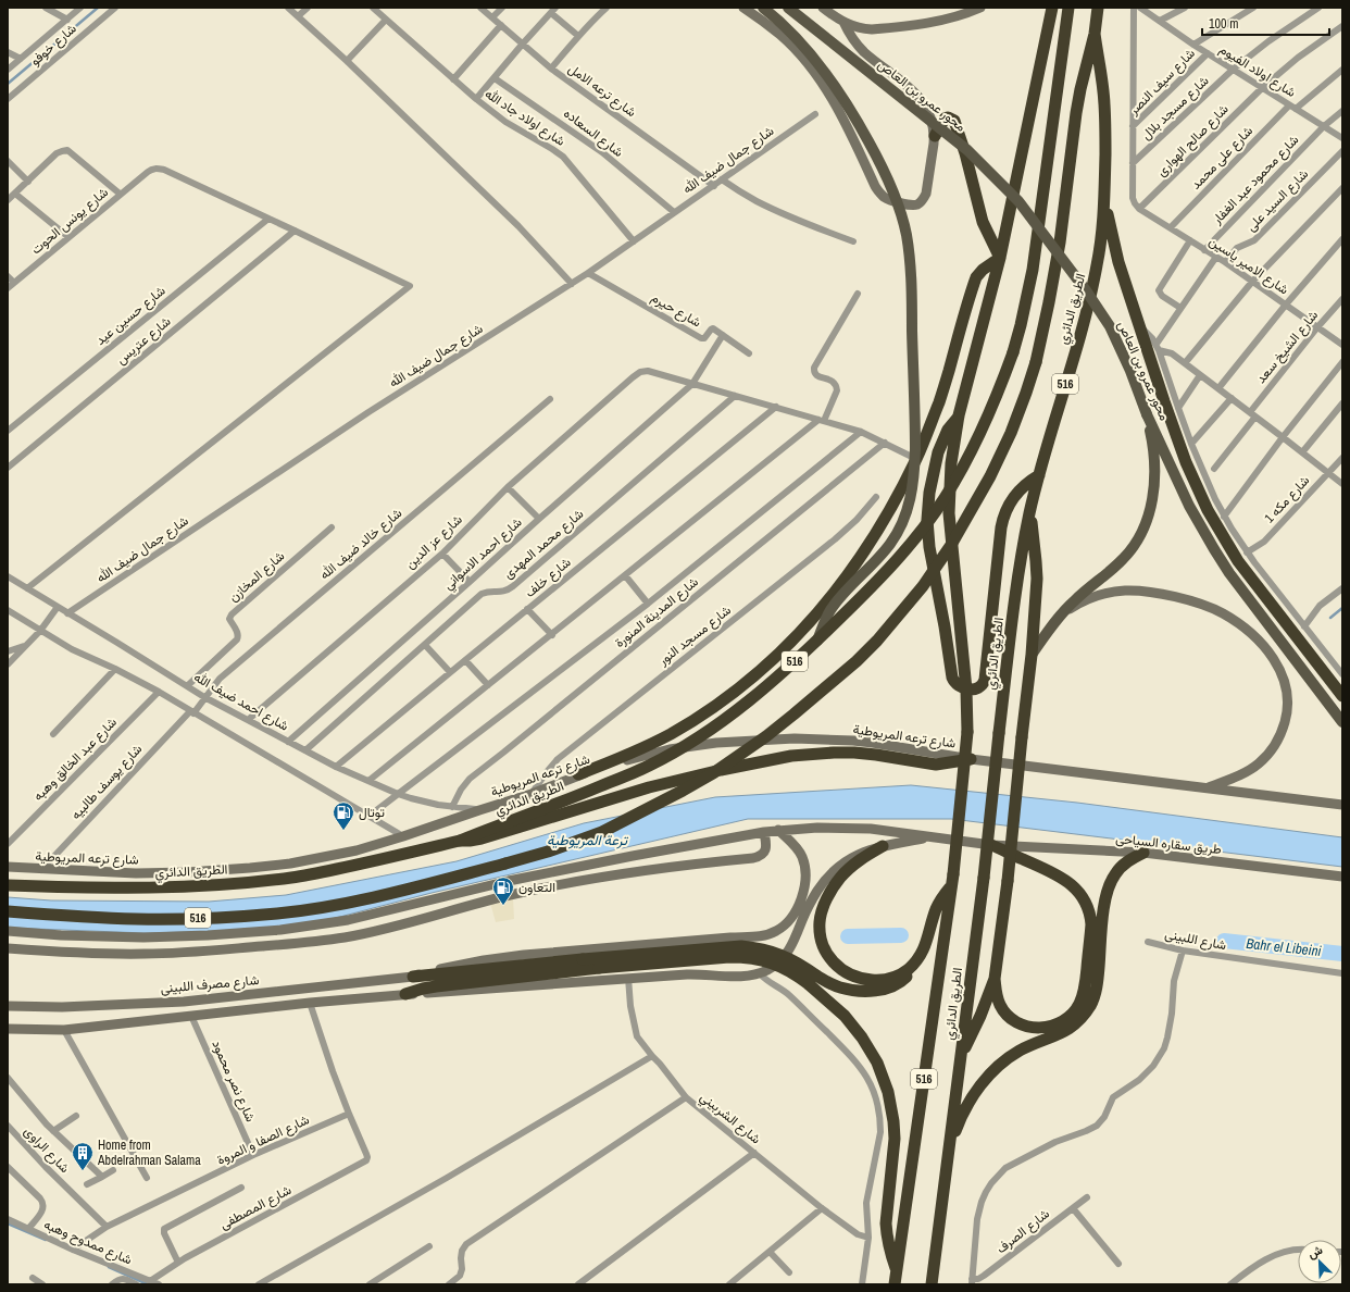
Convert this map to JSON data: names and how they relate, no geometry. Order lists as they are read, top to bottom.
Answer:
{
  "streets": {
    "highway": ["الطريق الدائري", "516"],
    "main road": [
      "محور عمرو بن العاص",
      "شارع ترعه المريوطية",
      "طريق سقاره السياحى",
      "شارع مصرف اللبينى"
    ],
    "street": [
      "شارع خوفو",
      "شارع اولاد الفيوم",
      "شارع سيف النصر",
      "شارع ترعه الامل",
      "شارع مسجد بلال",
      "شارع اولاد جاد الله",
      "شارع السعاده",
      "شارع صالح الهوارى",
      "شارع على محمد",
      "شارع جمال ضيف الله",
      "شارع محمود عبد الغفار",
      "شارع السيد على",
      "شارع يونس الحوت",
      "شارع الامير ياسين",
      "شارع حيرم",
      "شارع حسين عيد",
      "شارع عتريس",
      "شارع الشيخ سعد",
      "شارع مكه 1",
      "شارع عز الدين",
      "شارع خالد ضيف الله",
      "شارع محمد المهدى",
      "شارع احمد الاسواني",
      "شارع المخازن",
      "شارع خلف",
      "شارع المدينة المنورة",
      "شارع مسجد النور",
      "شارع احمد ضيف الله",
      "شارع عبد الخالق وهبه",
      "شارع يوسف طالبيه",
      "شارع اللبينى",
      "شارع نصر محمود",
      "شارع الشربيني",
      "شارع الصفا و المروة",
      "شارع الراوى",
      "شارع المصطفى",
      "شارع الصرف",
      "شارع ممدوح وهبه"
    ]
  },
  "crossings": [
    ["شارع اولاد الفيوم", "شارع سيف النصر"],
    ["شارع اولاد الفيوم", "شارع مسجد بلال"],
    ["شارع اولاد الفيوم", "شارع صالح الهوارى"],
    ["شارع اولاد الفيوم", "شارع على محمد"],
    ["شارع اولاد الفيوم", "شارع محمود عبد الغفار"],
    ["شارع ترعه الامل", "شارع جمال ضيف الله"],
    ["شارع اولاد جاد الله", "شارع جمال ضيف الله"],
    ["شارع السعاده", "شارع جمال ضيف الله"],
    ["شارع صالح الهوارى", "شارع الامير ياسين"],
    ["شارع على محمد", "شارع الامير ياسين"],
    ["شارع جمال ضيف الله", "شارع حيرم"],
    ["شارع جمال ضيف الله", "شارع احمد ضيف الله"],
    ["شارع محمود عبد الغفار", "شارع الامير ياسين"],
    ["شارع السيد على", "شارع الامير ياسين"],
    ["شارع يونس الحوت", "شارع حسين عيد"],
    ["شارع الامير ياسين", "شارع الشيخ سعد"],
    ["شارع حيرم", "شارع احمد الاسواني"],
    ["شارع عز الدين", "شارع احمد الاسواني"],
    ["شارع عز الدين", "شارع احمد ضيف الله"],
    ["شارع خالد ضيف الله", "شارع احمد ضيف الله"],
    ["شارع خالد ضيف الله", "شارع يوسف طالبيه"],
    ["شارع محمد المهدى", "شارع احمد ضيف الله"],
    ["شارع احمد الاسواني", "شارع احمد ضيف الله"],
    ["شارع المخازن", "شارع احمد ضيف الله"],
    ["شارع خلف", "شارع احمد ضيف الله"],
    ["شارع المدينة المنورة", "شارع احمد ضيف الله"],
    ["شارع مسجد النور", "شارع ترعه المريوطية"],
    ["شارع احمد ضيف الله", "شارع ترعه المريوطية"],
    ["شارع ترعه المريوطية", "شارع يوسف طالبيه"],
    ["شارع نصر محمود", "شارع الصفا و المروة"],
    ["شارع الصفا و المروة", "شارع الراوى"],
    ["شارع الصفا و المروة", "شارع المصطفى"],
    ["شارع الصفا و المروة", "شارع ممدوح وهبه"],
    ["شارع المصطفى", "شارع ممدوح وهبه"]
  ],
  "water": ["ترعة المريوطية", "Bahr el Libeini"],
  "places": {
    "fuel station": ["توتال", "التعاون"],
    "building": ["Home from Abdelrahman Salama"]
  },
  "scale_bar": "100 m",
  "north": "top left"
}
